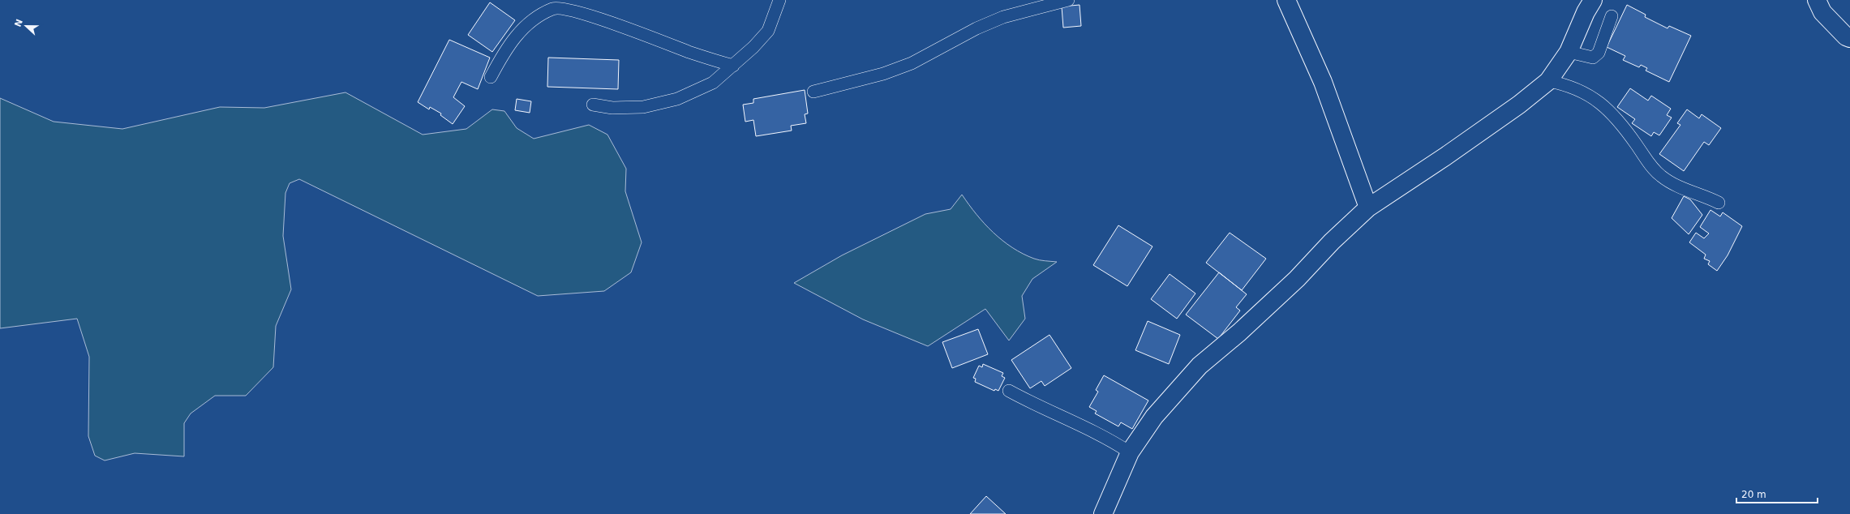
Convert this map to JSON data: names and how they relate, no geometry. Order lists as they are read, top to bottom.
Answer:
{
  "scale_bar": "20 m",
  "north": "left"
}
